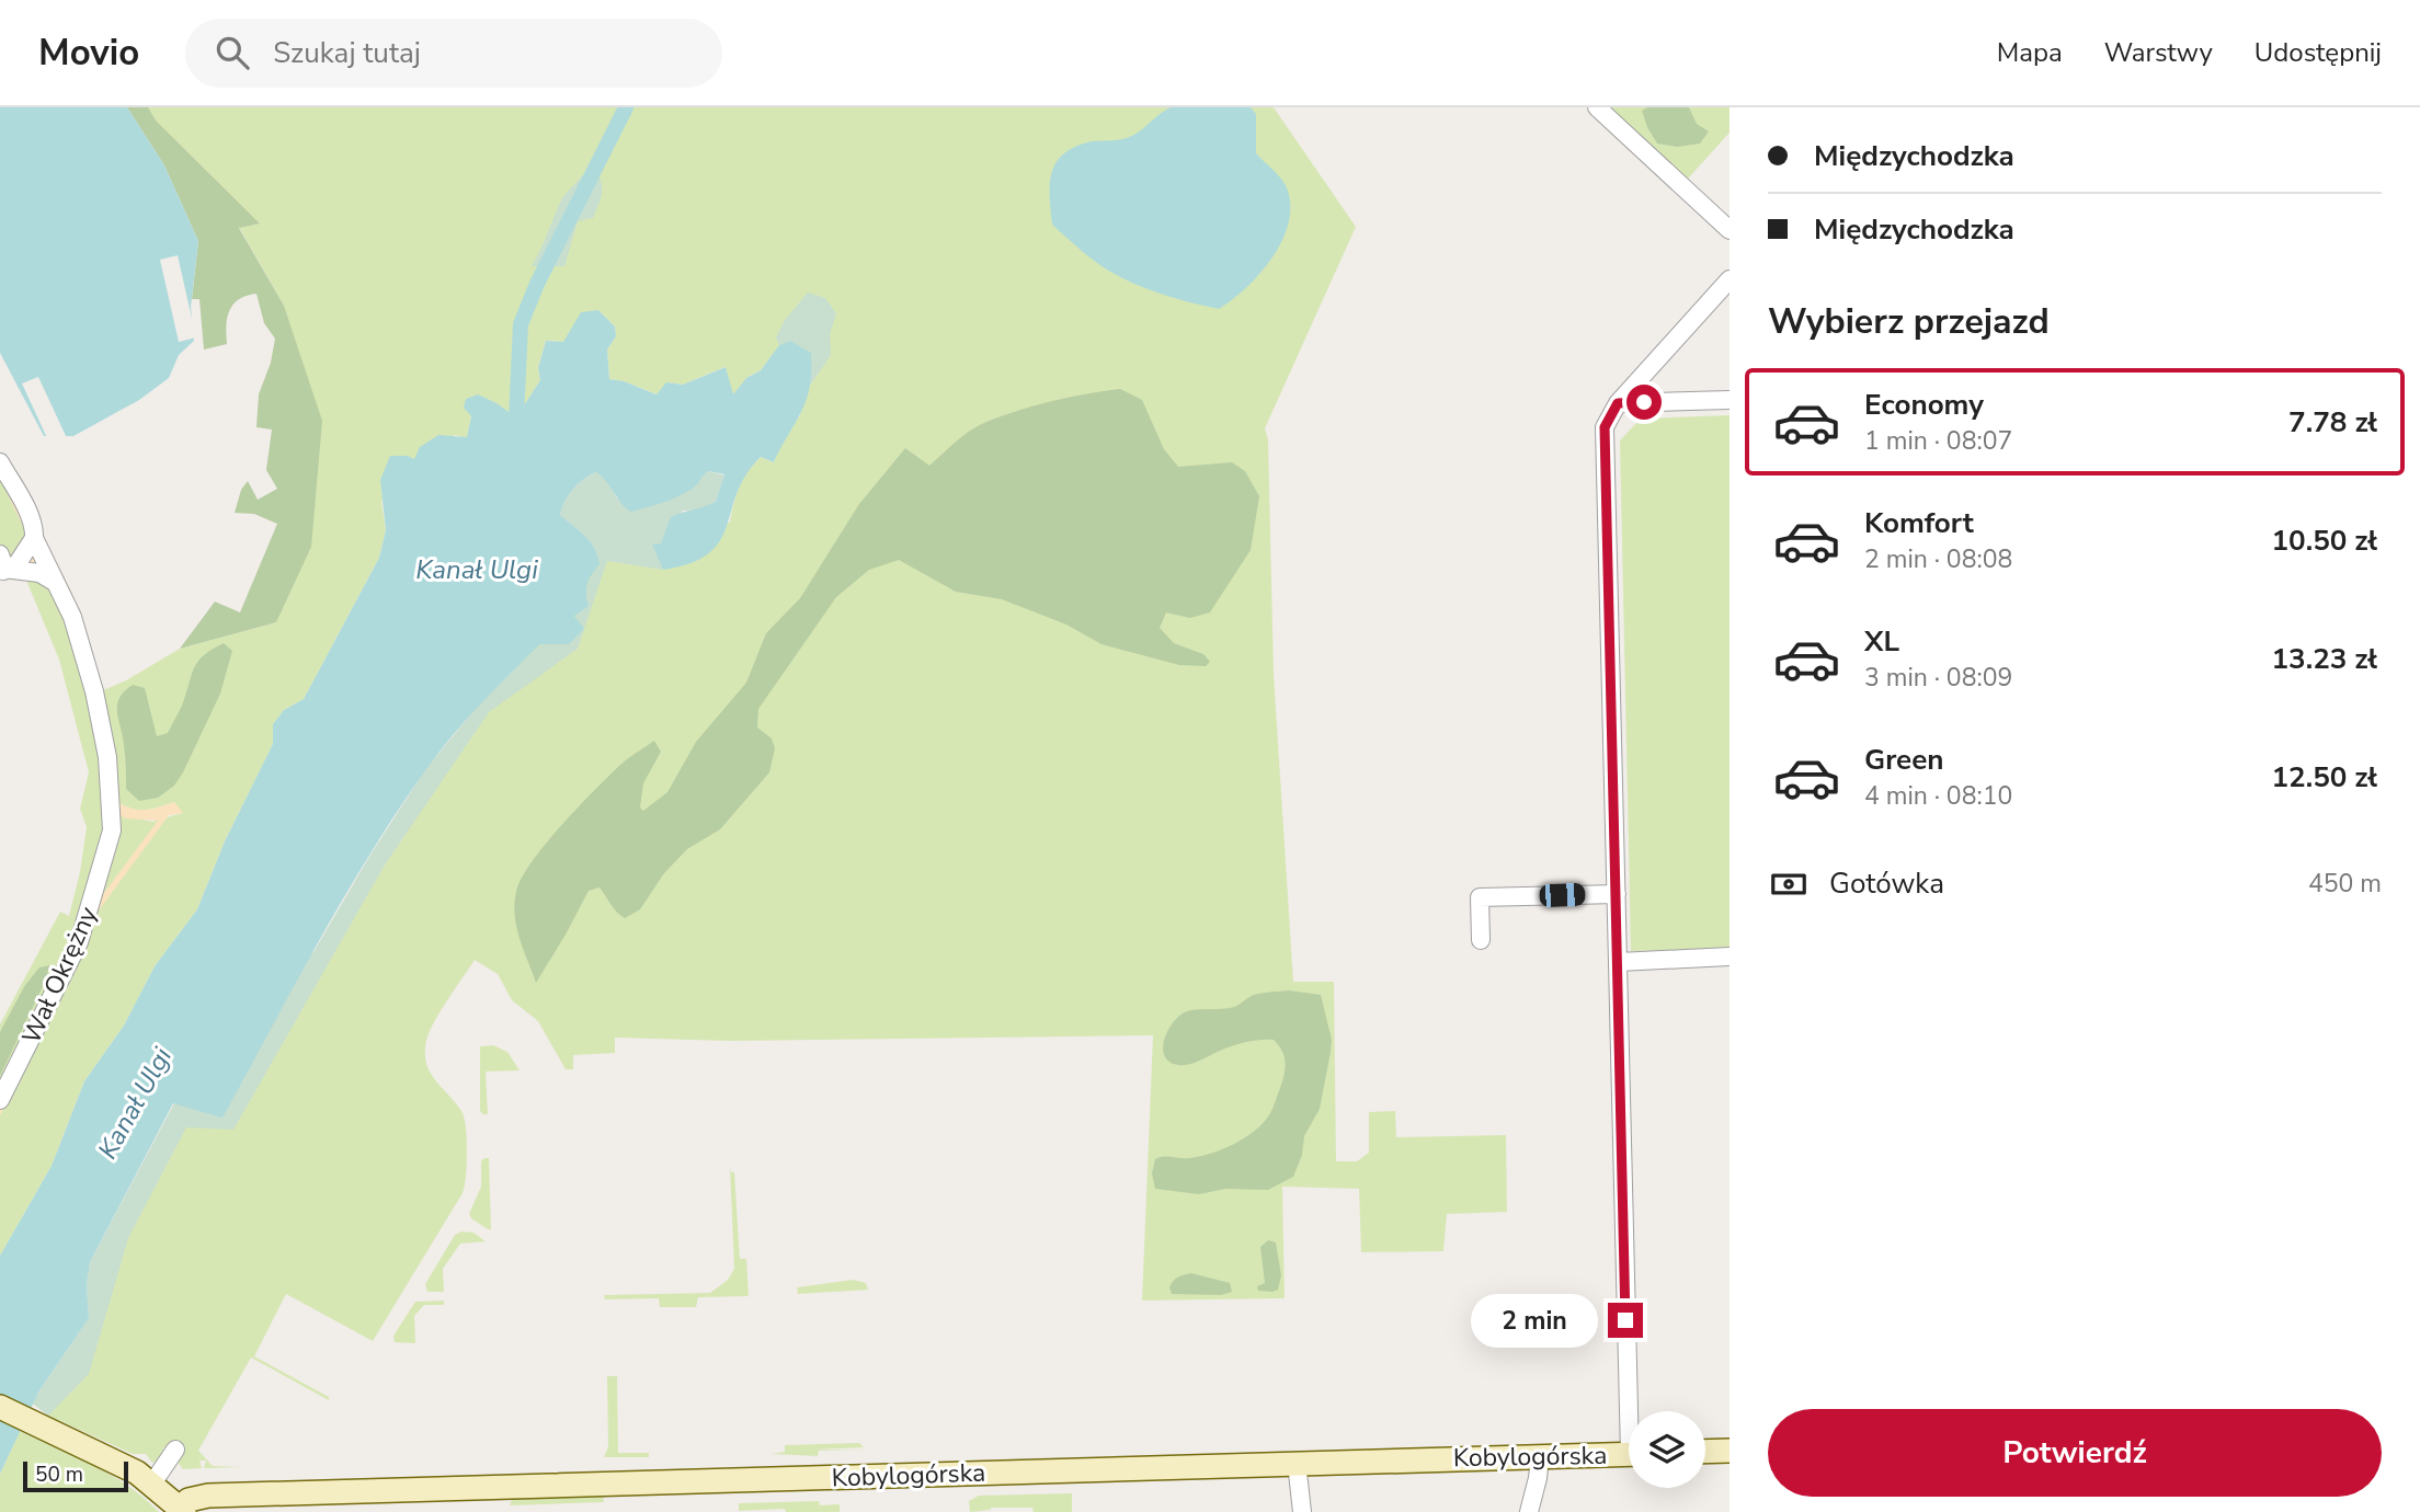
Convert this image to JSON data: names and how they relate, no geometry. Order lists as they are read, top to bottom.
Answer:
{
  "streets": {
    "street": ["Wał Okrężny", "Kobylogórska"]
  },
  "water": ["Kanał Ulgi"],
  "scale_bar": "50 m",
  "page": {
    "header": "Movio",
    "search": "Szukaj tutaj",
    "nav": ["Mapa", "Warstwy", "Udostępnij"],
    "banner": ["Międzychodzka", "Międzychodzka"],
    "heading": "Wybierz przejazd",
    "list": [
      {
        "name": "Economy",
        "note": "1 min · 08:07",
        "value": "7.78 zł"
      },
      {
        "name": "Komfort",
        "note": "2 min · 08:08",
        "value": "10.50 zł"
      },
      {
        "name": "XL",
        "note": "3 min · 08:09",
        "value": "13.23 zł"
      },
      {
        "name": "Green",
        "note": "4 min · 08:10",
        "value": "12.50 zł"
      }
    ],
    "pay": ["Gotówka", "450 m"],
    "bubble": "2 min",
    "buttons": "Potwierdź",
    "scale": "50 m"
  }
}
